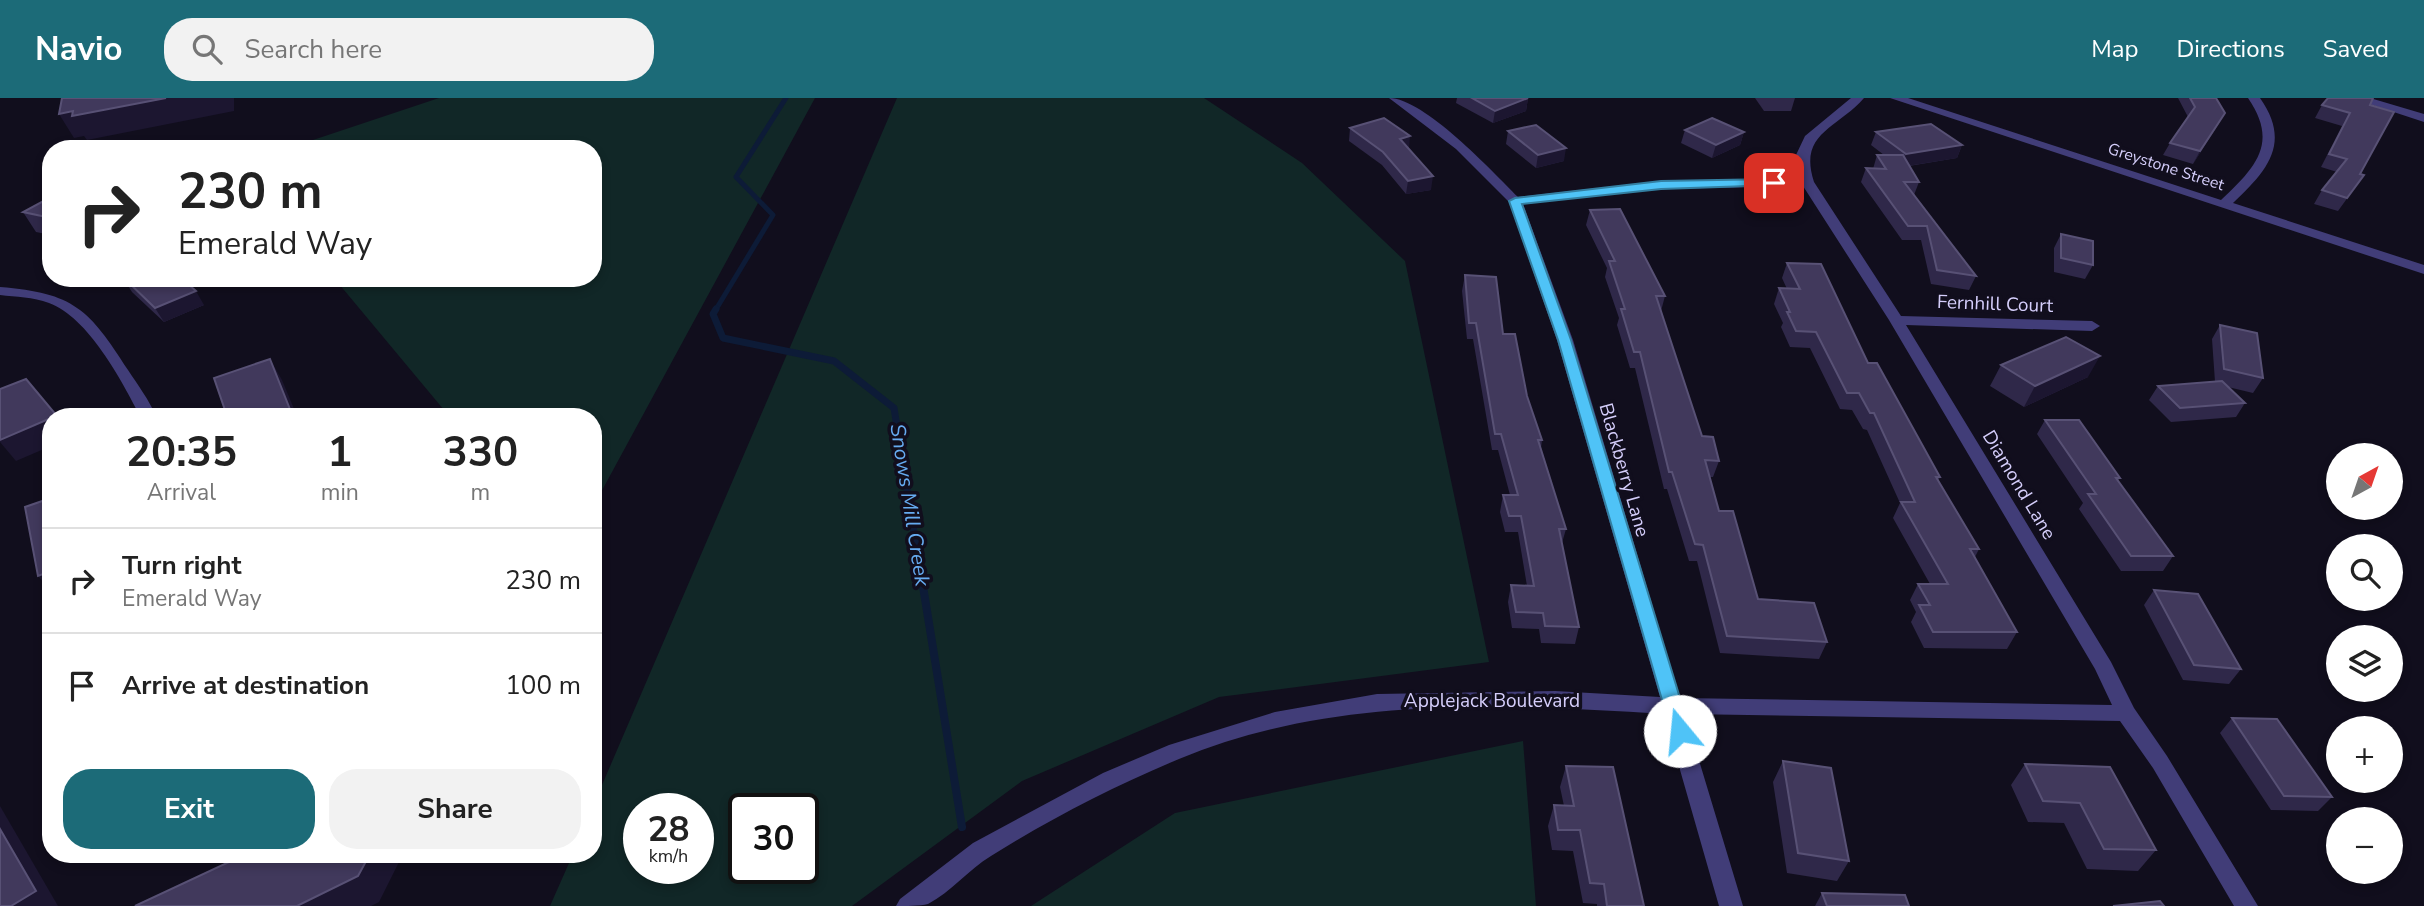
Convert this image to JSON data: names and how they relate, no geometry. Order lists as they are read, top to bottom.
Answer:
{
  "streets": {
    "street": [
      "Greystone Street",
      "Fernhill Court",
      "Blackberry Lane",
      "Diamond Lane",
      "Applejack Boulevard"
    ]
  },
  "crossings": [
    ["Fernhill Court", "Diamond Lane"],
    ["Blackberry Lane", "Applejack Boulevard"],
    ["Diamond Lane", "Applejack Boulevard"]
  ],
  "water": ["Snows Mill Creek"],
  "north": "top right",
  "page": {
    "header": "Navio",
    "search": "Search here",
    "nav": ["Map", "Directions", "Saved"],
    "turn": ["230 m", "Emerald Way"],
    "eta": [
      "20:35",
      "Arrival",
      "1",
      "min",
      "330",
      "m"
    ],
    "map_buttons": ["+", "−"],
    "list": [
      {
        "name": "Turn right",
        "note": "Emerald Way",
        "value": "230 m"
      },
      {
        "name": "Arrive at destination",
        "value": "100 m"
      }
    ],
    "buttons": ["Exit", "Share"],
    "speed": "28 km/h",
    "limit": "30"
  }
}
